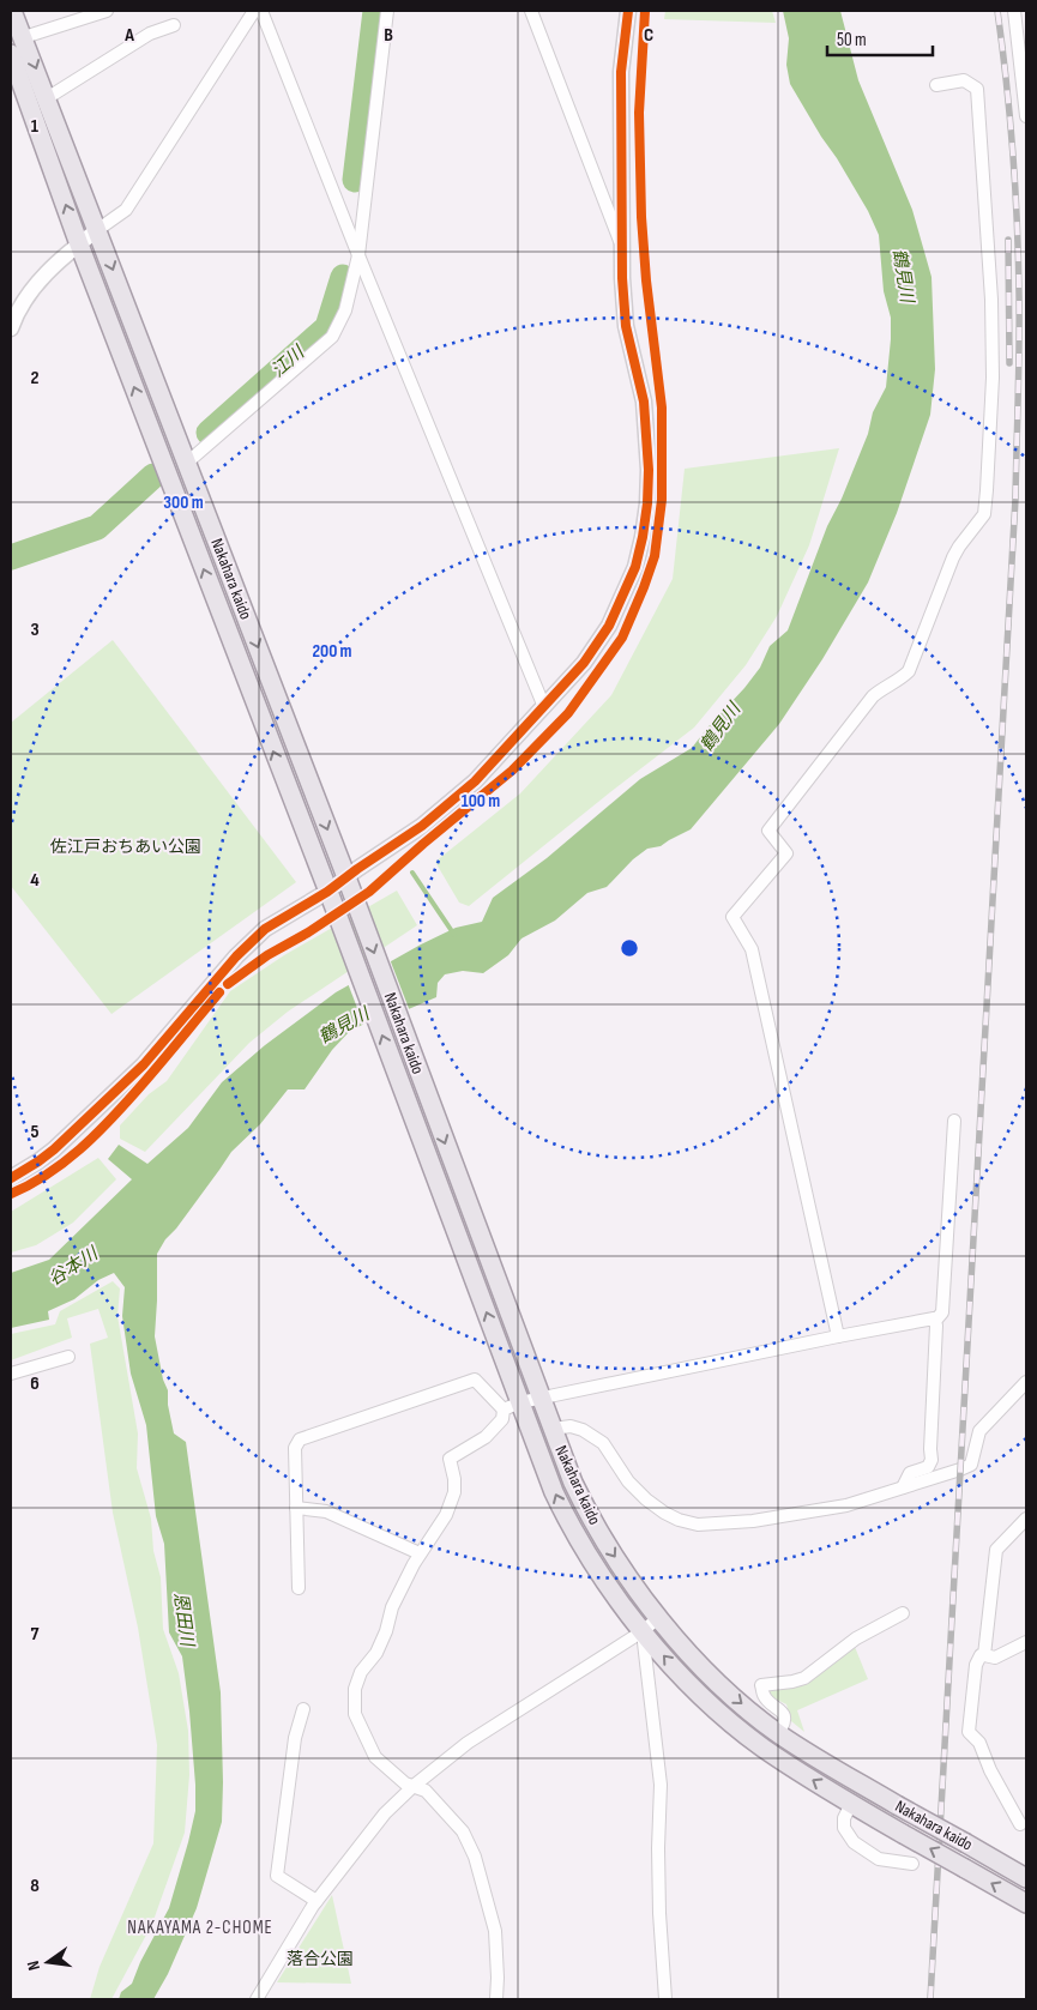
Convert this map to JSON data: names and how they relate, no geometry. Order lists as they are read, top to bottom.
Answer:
{
  "streets": {
    "main road": ["Nakahara kaido"]
  },
  "districts": ["NAKAYAMA 2-CHOME"],
  "water": [
    "鶴見川",
    "江川",
    "谷本川",
    "恩田川"
  ],
  "parks": ["佐江戸おちあい公園", "落合公園"],
  "scale_bar": "50 m",
  "north": "left",
  "grid": {
    "columns": ["A", "B", "C"],
    "rows": [
      "1",
      "2",
      "3",
      "4",
      "5",
      "6",
      "7",
      "8"
    ]
  },
  "rings": ["300 m", "200 m", "100 m"]
}
